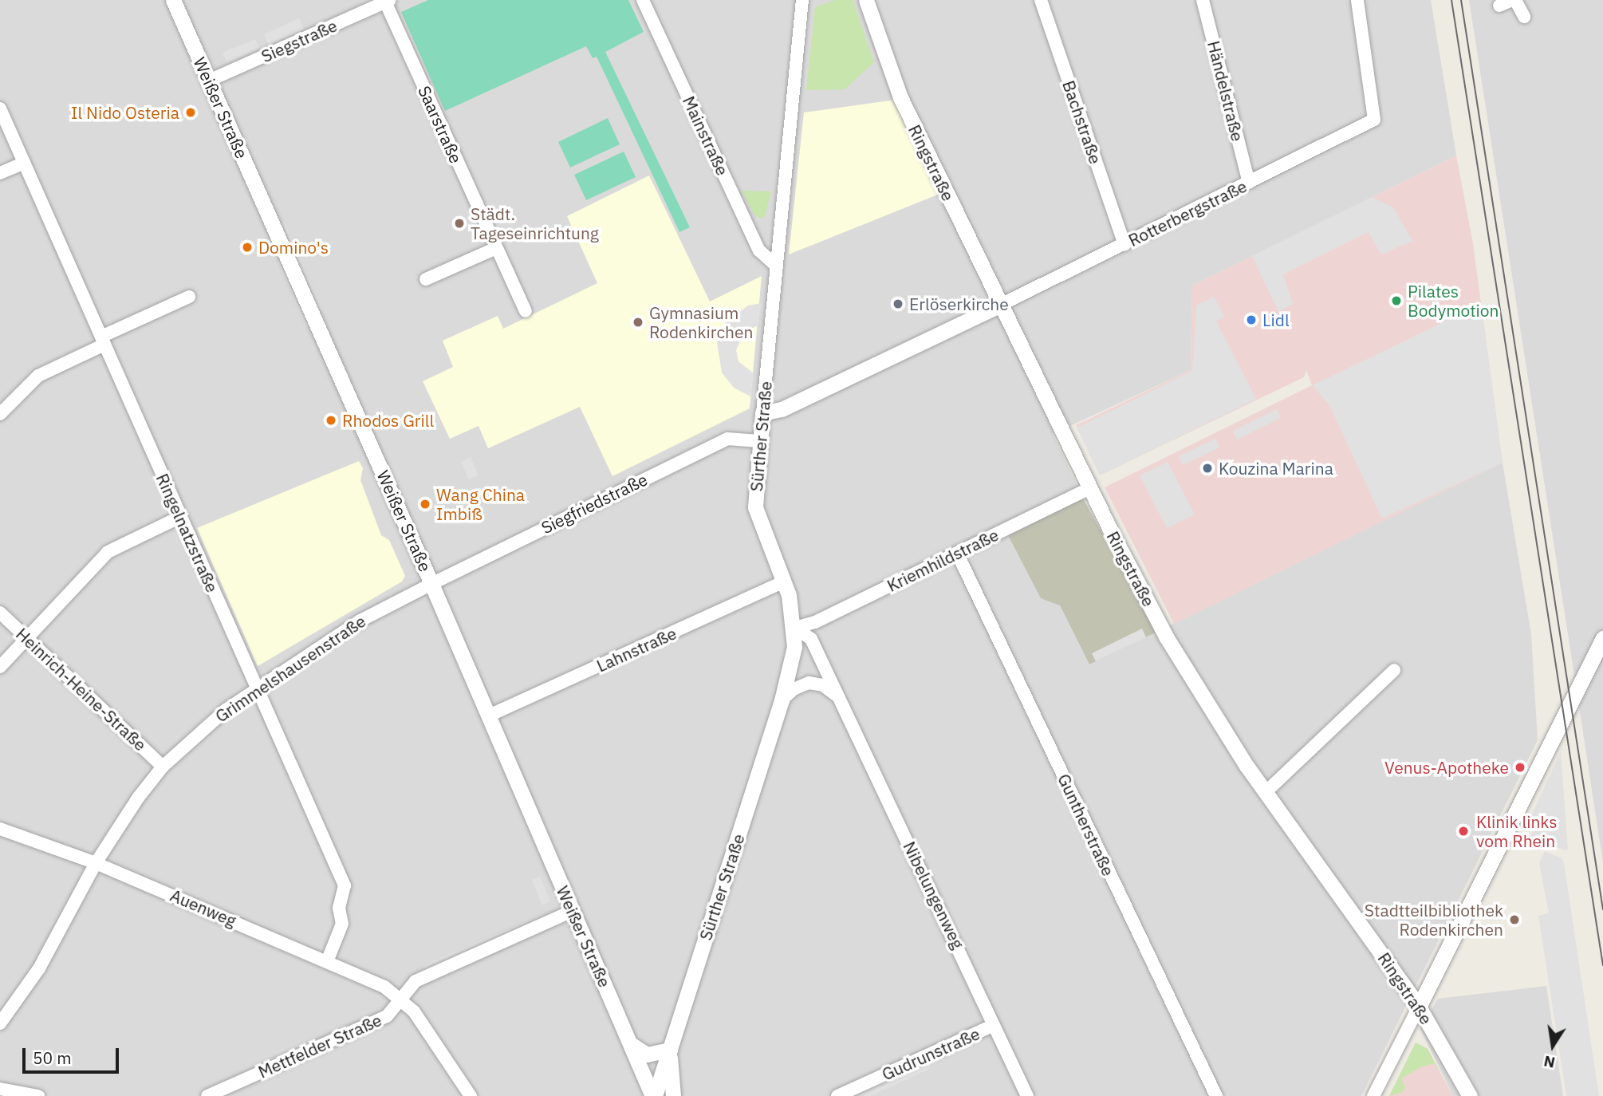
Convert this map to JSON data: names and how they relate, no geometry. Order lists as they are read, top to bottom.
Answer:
{
  "streets": {
    "street": [
      "Siegstraße",
      "Händelstraße",
      "Weißer Straße",
      "Bachstraße",
      "Saarstraße",
      "Mainstraße",
      "Ringstraße",
      "Rotterbergstraße",
      "Sürther Straße",
      "Siegfriedstraße",
      "Ringelnatzstraße",
      "Kriemhildstraße",
      "Lahnstraße",
      "Grimmelshausenstraße",
      "Heinrich-Heine-Straße",
      "Guntherstraße",
      "Nibelungenweg",
      "Auenweg",
      "Mettfelder Straße",
      "Gudrunstraße"
    ]
  },
  "crossings": [
    ["Siegstraße", "Weißer Straße"],
    ["Siegstraße", "Saarstraße"],
    ["Händelstraße", "Rotterbergstraße"],
    ["Weißer Straße", "Sürther Straße"],
    ["Weißer Straße", "Siegfriedstraße"],
    ["Weißer Straße", "Lahnstraße"],
    ["Weißer Straße", "Grimmelshausenstraße"],
    ["Weißer Straße", "Mettfelder Straße"],
    ["Bachstraße", "Rotterbergstraße"],
    ["Mainstraße", "Sürther Straße"],
    ["Ringstraße", "Rotterbergstraße"],
    ["Ringstraße", "Kriemhildstraße"],
    ["Sürther Straße", "Siegfriedstraße"],
    ["Sürther Straße", "Kriemhildstraße"],
    ["Sürther Straße", "Lahnstraße"],
    ["Sürther Straße", "Nibelungenweg"],
    ["Siegfriedstraße", "Grimmelshausenstraße"],
    ["Ringelnatzstraße", "Grimmelshausenstraße"],
    ["Ringelnatzstraße", "Auenweg"],
    ["Kriemhildstraße", "Guntherstraße"],
    ["Kriemhildstraße", "Nibelungenweg"],
    ["Grimmelshausenstraße", "Heinrich-Heine-Straße"],
    ["Grimmelshausenstraße", "Auenweg"],
    ["Nibelungenweg", "Gudrunstraße"],
    ["Auenweg", "Mettfelder Straße"]
  ],
  "places": [
    "Il Nido Osteria",
    "Städt. Tageseinrichtung",
    "Domino's",
    "Pilates Bodymotion",
    "Erlöserkirche",
    "Lidl",
    "Gymnasium Rodenkirchen",
    "Rhodos Grill",
    "Kouzina Marina",
    "Wang China Imbiß",
    "Venus-Apotheke",
    "Klinik links vom Rhein",
    "Stadtteilbibliothek Rodenkirchen"
  ],
  "scale_bar": "50 m",
  "north": "bottom"
}
